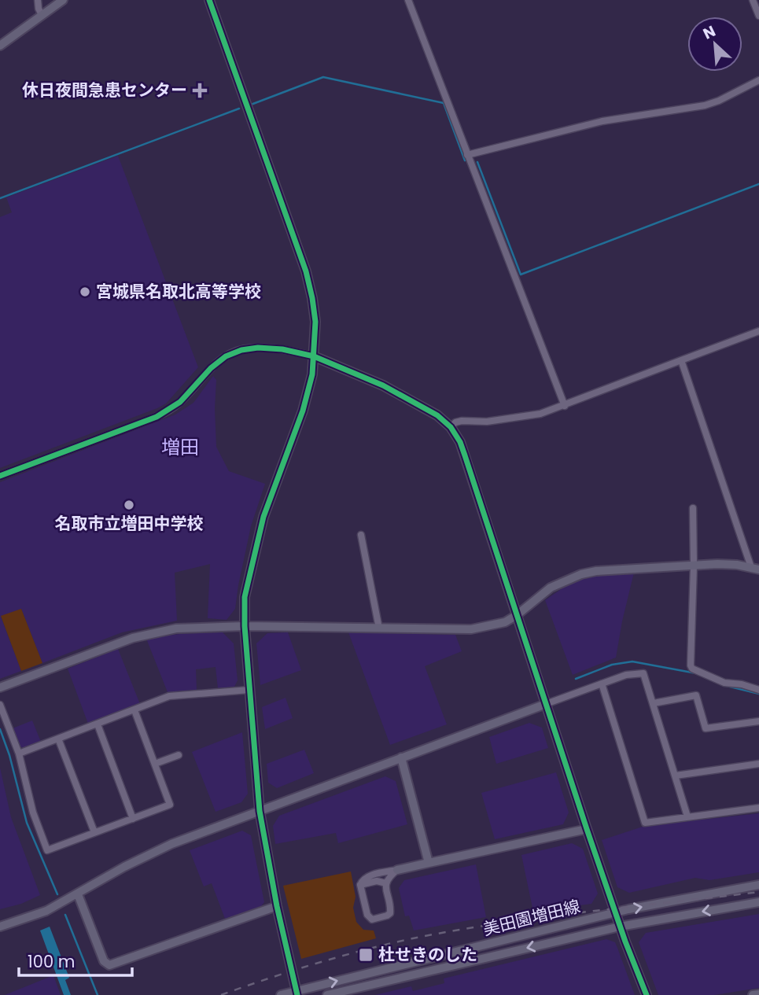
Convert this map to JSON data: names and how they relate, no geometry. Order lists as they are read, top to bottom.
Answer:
{
  "streets": {
    "street": ["美田園増田線"]
  },
  "districts": ["増田"],
  "places": {
    "health": ["休日夜間急患センター"],
    "other": ["宮城県名取北高等学校", "名取市立増田中学校"],
    "transit": ["杜せきのした"]
  },
  "scale_bar": "100 m",
  "north": "top left"
}
